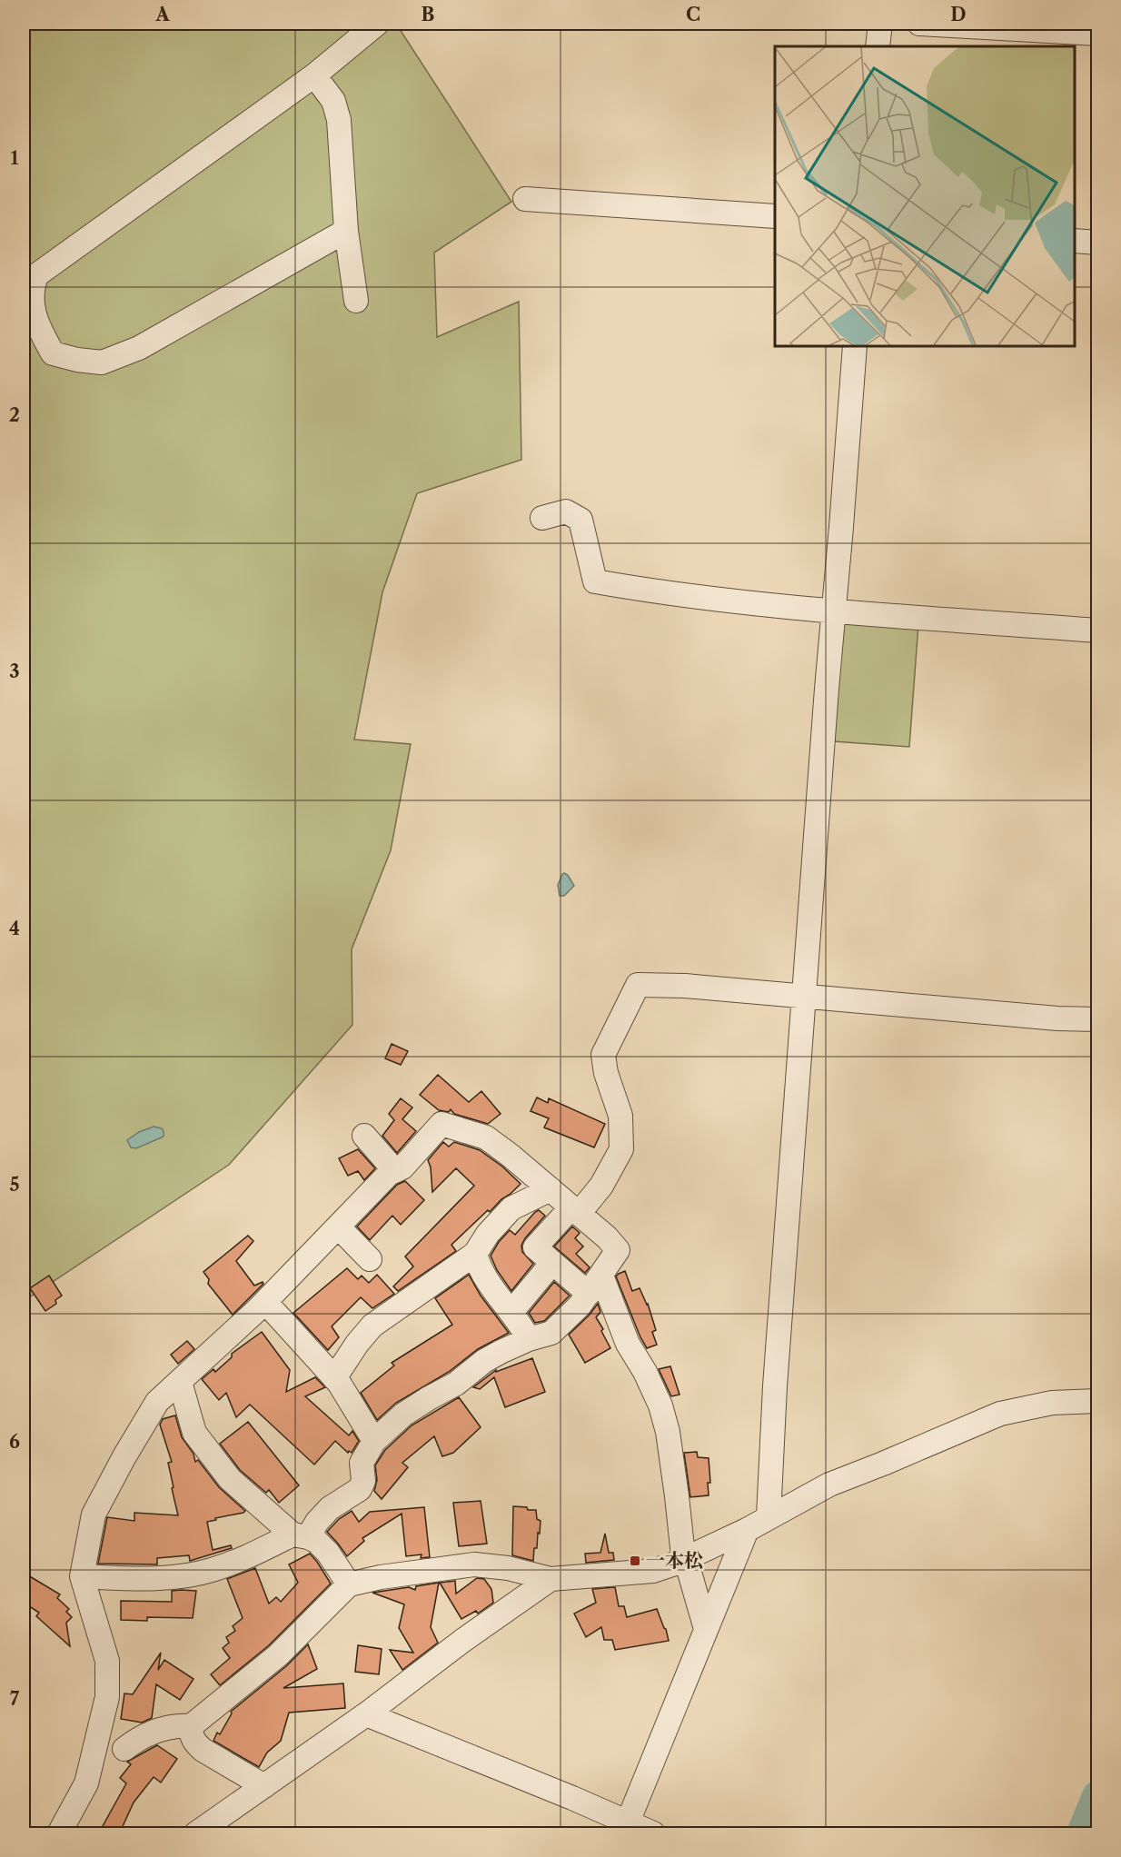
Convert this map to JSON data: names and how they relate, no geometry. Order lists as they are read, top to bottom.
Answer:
{
  "places": {
    "transit": ["一本松"]
  },
  "grid": {
    "columns": [
      "A",
      "B",
      "C",
      "D"
    ],
    "rows": [
      "1",
      "2",
      "3",
      "4",
      "5",
      "6",
      "7"
    ]
  }
}
